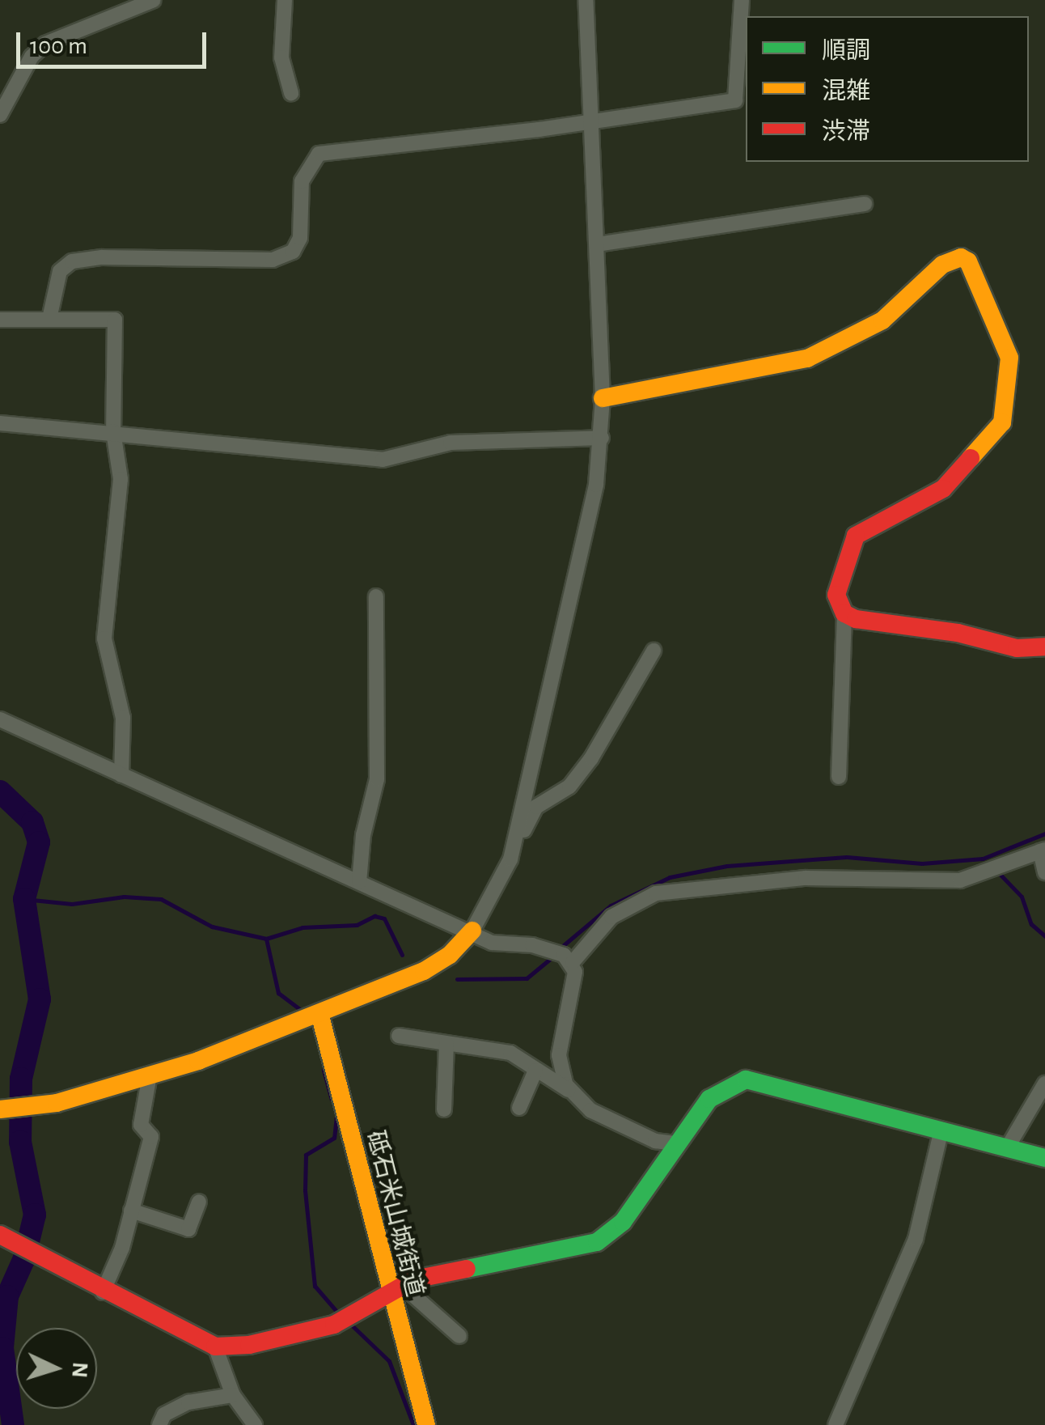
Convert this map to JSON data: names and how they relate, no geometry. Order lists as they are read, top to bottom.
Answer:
{
  "streets": {
    "street": ["砥石米山城街道"]
  },
  "legend": ["順調", "混雑", "渋滞"],
  "scale_bar": "100 m",
  "north": "right"
}
